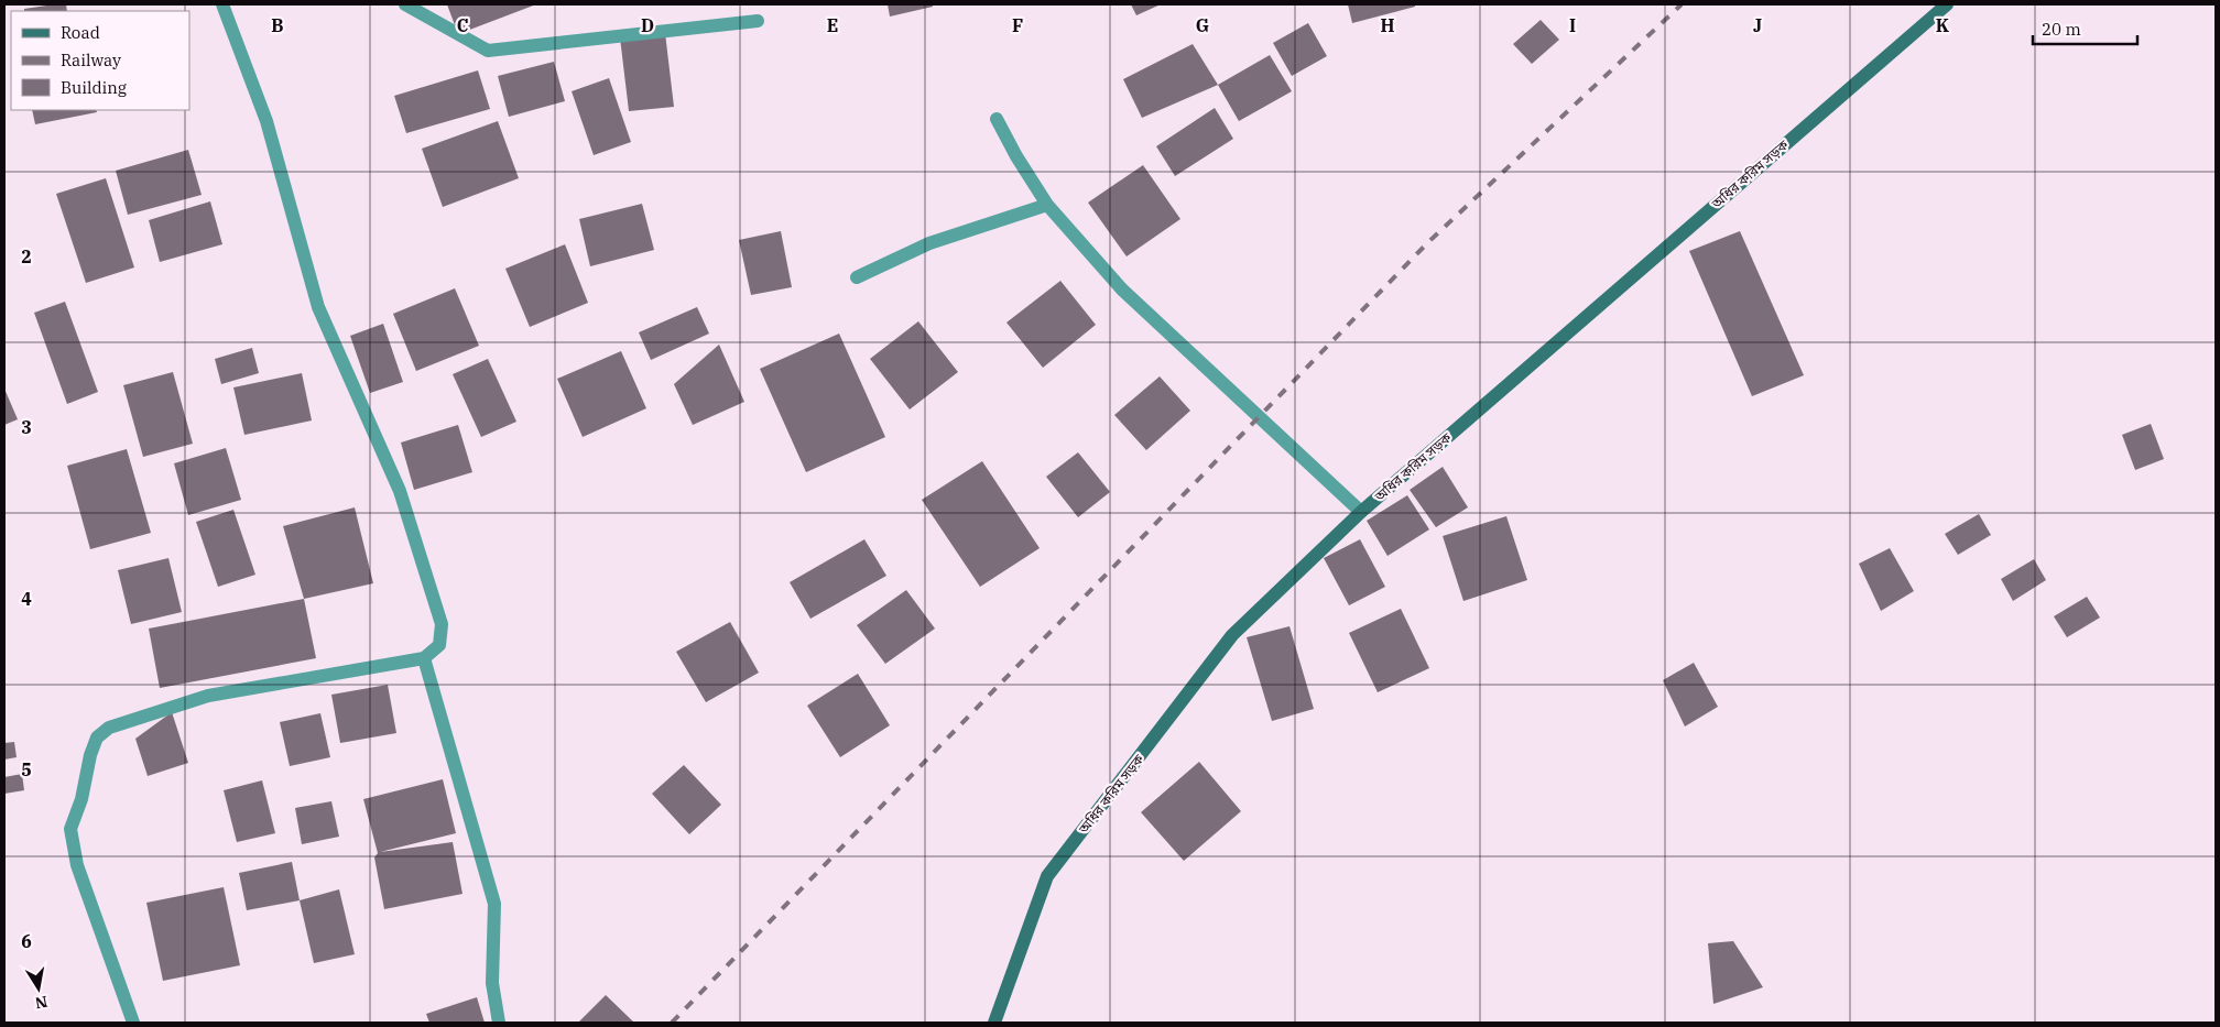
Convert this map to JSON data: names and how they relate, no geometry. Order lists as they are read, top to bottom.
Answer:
{
  "streets": {
    "main road": ["অধির করিম সড়ক"]
  },
  "legend": ["Road", "Railway", "Building"],
  "scale_bar": "20 m",
  "north": "bottom",
  "grid": {
    "columns": [
      "B",
      "C",
      "D",
      "E",
      "F",
      "G",
      "H",
      "I",
      "J",
      "K"
    ],
    "rows": [
      "2",
      "3",
      "4",
      "5",
      "6"
    ]
  }
}
